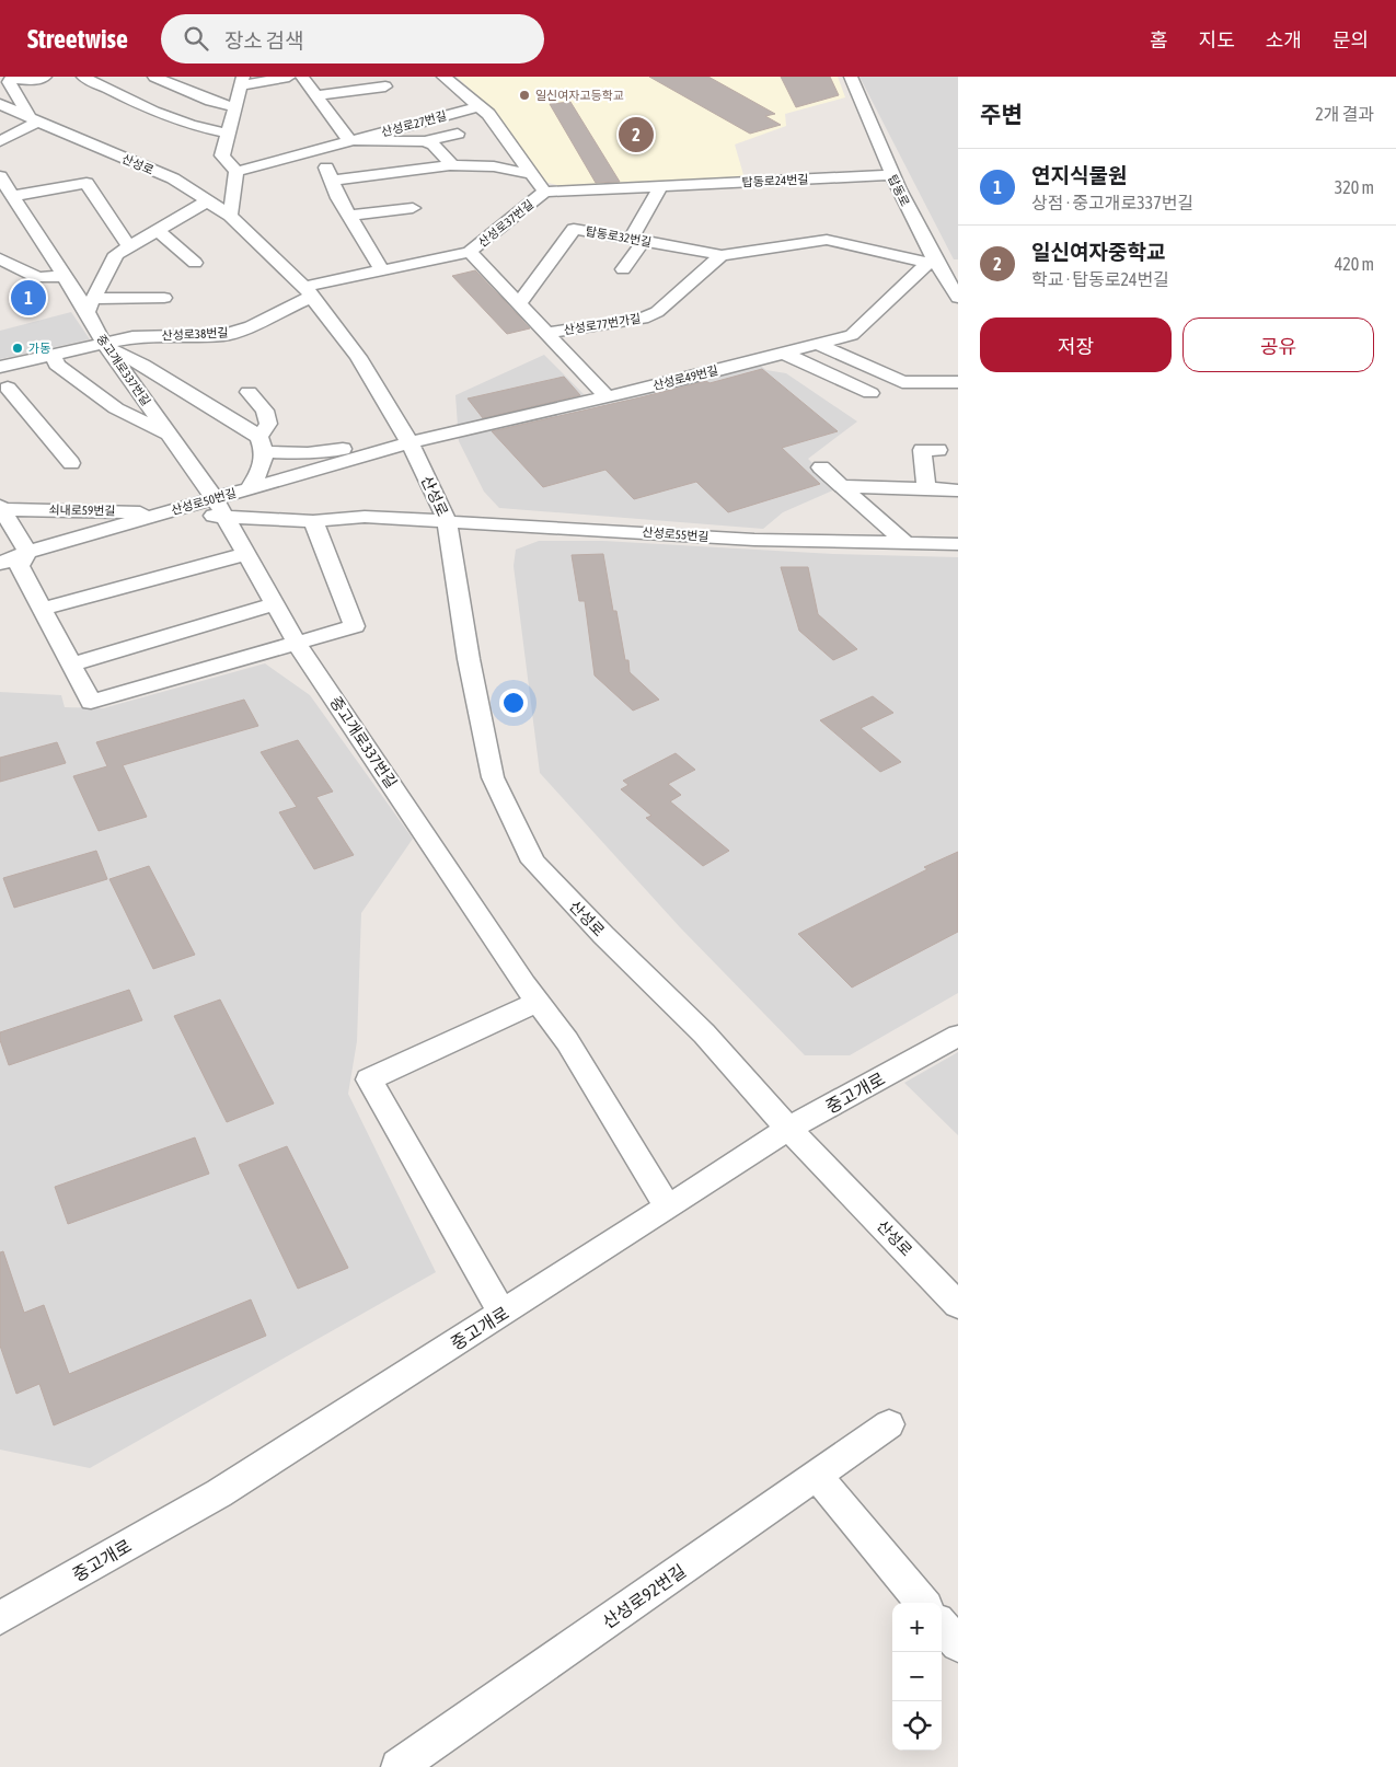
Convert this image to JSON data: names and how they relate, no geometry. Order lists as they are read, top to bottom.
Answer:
{
  "streets": {
    "street": [
      "산성로27번길",
      "산성로",
      "탑동로24번길",
      "탑동로",
      "산성로37번길",
      "탑동로32번길",
      "산성로77번가길",
      "산성로38번길",
      "중고개로337번길",
      "산성로49번길",
      "산성로50번길",
      "쇠내로59번길",
      "산성로55번길",
      "중고개로",
      "산성로92번길"
    ]
  },
  "crossings": [
    ["산성로27번길", "산성로37번길"],
    ["산성로", "산성로37번길"],
    ["산성로", "산성로38번길"],
    ["산성로", "산성로49번길"],
    ["산성로", "산성로50번길"],
    ["산성로", "산성로55번길"],
    ["산성로", "중고개로"],
    ["탑동로24번길", "탑동로"],
    ["탑동로24번길", "산성로37번길"],
    ["탑동로", "탑동로32번길"],
    ["탑동로", "산성로49번길"],
    ["산성로37번길", "산성로77번가길"],
    ["산성로37번길", "산성로38번길"],
    ["탑동로32번길", "산성로77번가길"],
    ["탑동로32번길", "산성로49번길"],
    ["산성로77번가길", "산성로49번길"],
    ["산성로38번길", "중고개로337번길"],
    ["중고개로337번길", "산성로50번길"],
    ["중고개로337번길", "산성로55번길"],
    ["중고개로337번길", "중고개로"],
    ["산성로49번길", "산성로50번길"],
    ["산성로50번길", "쇠내로59번길"],
    ["산성로50번길", "산성로55번길"],
    ["쇠내로59번길", "산성로55번길"]
  ],
  "places": ["일신여자고등학교", "가동"],
  "page": {
    "header": "Streetwise",
    "search": "장소 검색",
    "nav": [
      "홈",
      "지도",
      "소개",
      "문의"
    ],
    "heading": ["주변", "2개 결과"],
    "pins": ["2", "1"],
    "list": [
      {
        "mark": "1",
        "name": "연지식물원",
        "note": "상점 · 중고개로337번길",
        "value": "320 m"
      },
      {
        "mark": "2",
        "name": "일신여자중학교",
        "note": "학교 · 탑동로24번길",
        "value": "420 m"
      }
    ],
    "buttons": ["저장", "공유"],
    "map_buttons": ["+", "−"]
  }
}
